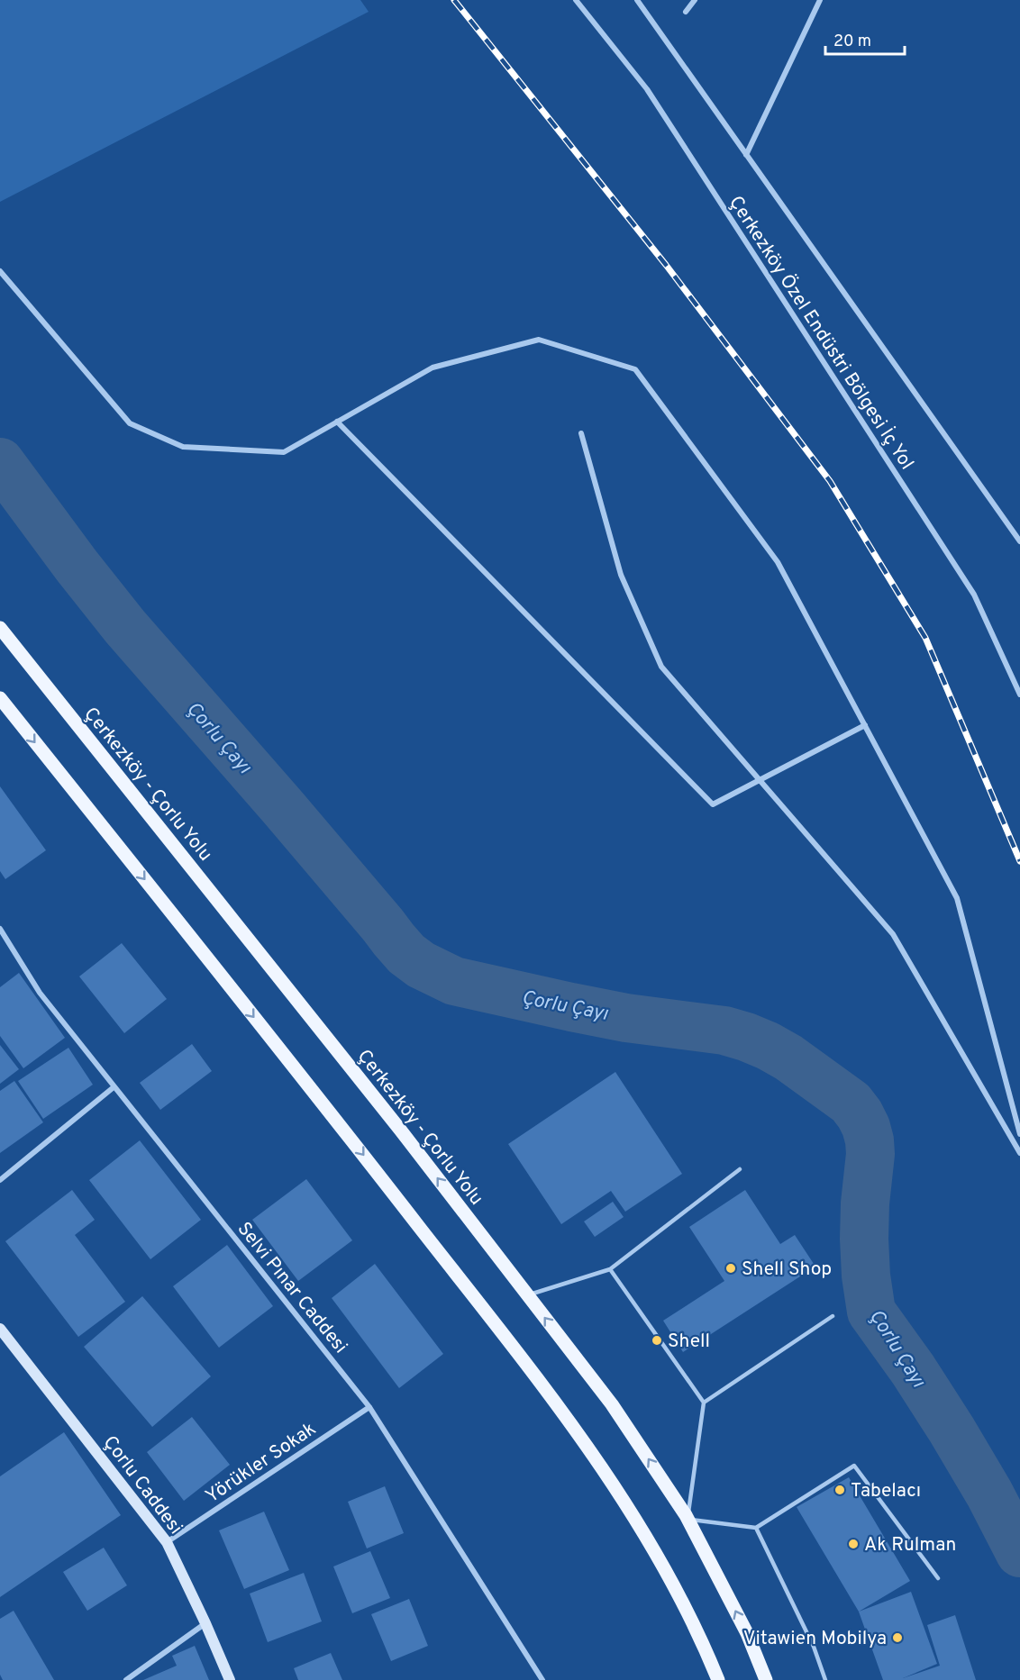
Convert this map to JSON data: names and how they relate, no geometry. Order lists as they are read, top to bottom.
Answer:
{
  "streets": {
    "main road": ["Çerkezköy - Çorlu Yolu", "Çorlu Caddesi"],
    "street": ["Çerkezköy Özel Endüstri Bölgesi İç Yol", "Selvi Pınar Caddesi", "Yörükler Sokak"]
  },
  "crossings": [
    ["Selvi Pınar Caddesi", "Yörükler Sokak"],
    ["Yörükler Sokak", "Çorlu Caddesi"]
  ],
  "water": ["Çorlu Çayı"],
  "places": [
    "Shell Shop",
    "Shell",
    "Tabelacı",
    "Ak Rulman",
    "Vitawien Mobilya"
  ],
  "scale_bar": "20 m"
}
